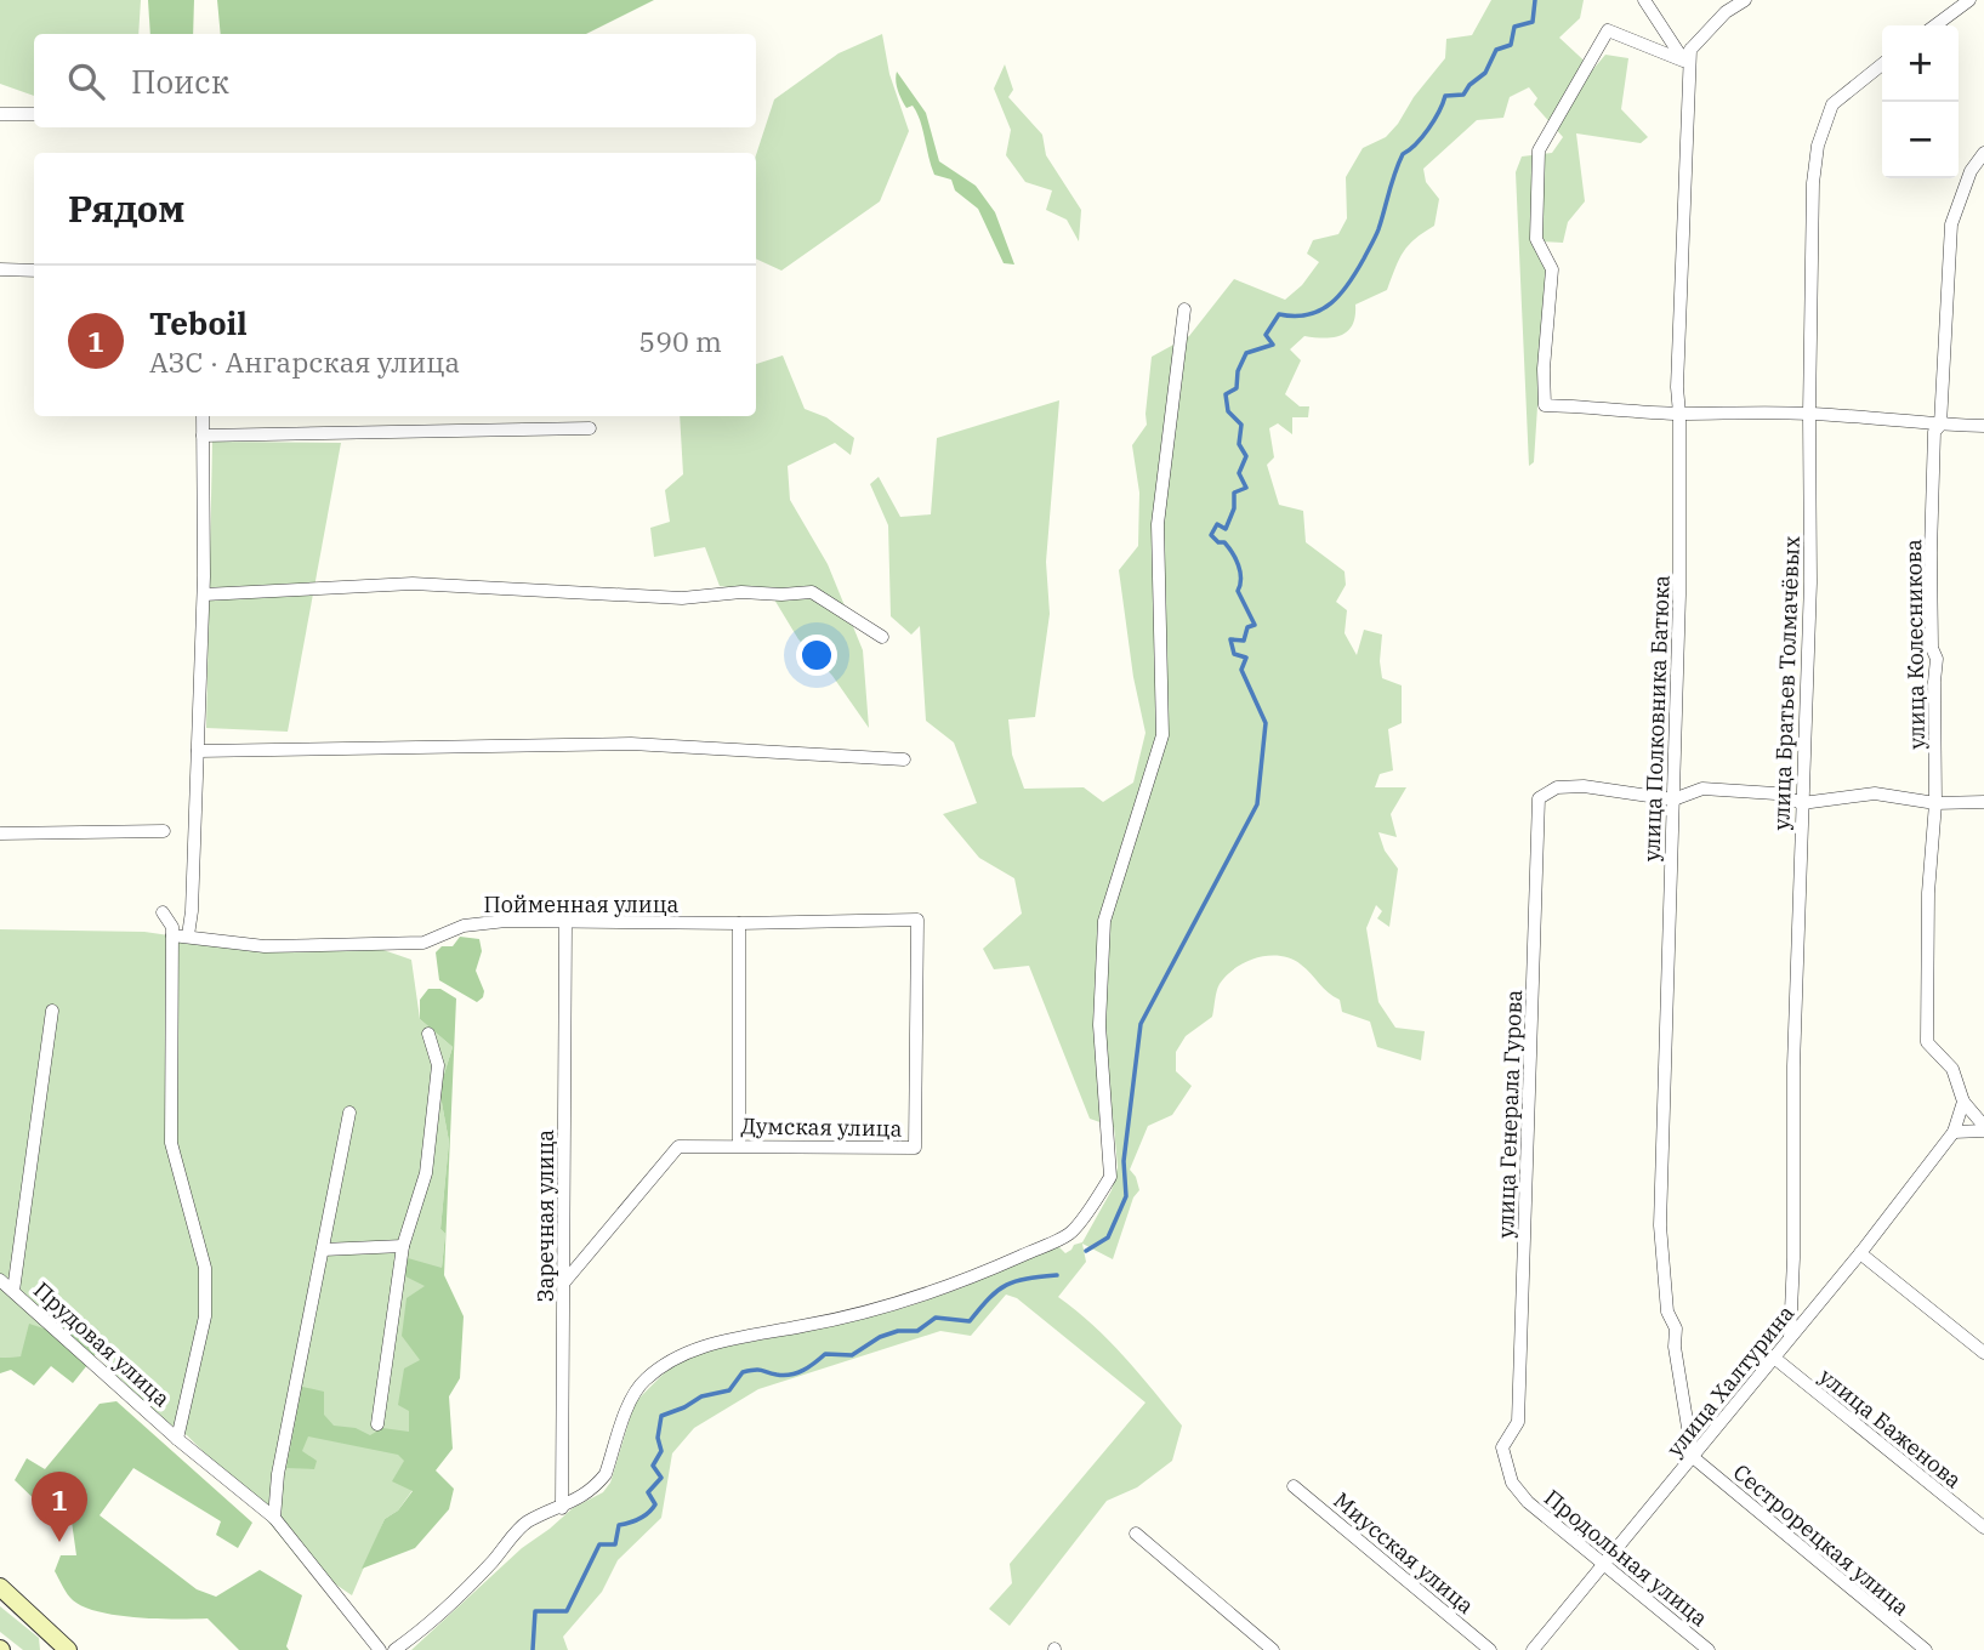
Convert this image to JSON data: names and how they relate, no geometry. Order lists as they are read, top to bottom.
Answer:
{
  "streets": {
    "street": [
      "улица Колесникова",
      "улица Братьев Толмачёвых",
      "улица Полковника Батюка",
      "Пойменная улица",
      "улица Генерала Гурова",
      "Думская улица",
      "Заречная улица",
      "Прудовая улица",
      "улица Халтурина",
      "улица Баженова",
      "Сестрорецкая улица",
      "Миусская улица",
      "Продольная улица"
    ]
  },
  "crossings": [
    ["улица Братьев Толмачёвых", "улица Халтурина"],
    ["улица Полковника Батюка", "улица Генерала Гурова"],
    ["улица Полковника Батюка", "улица Халтурина"],
    ["улица Полковника Батюка", "Сестрорецкая улица"],
    ["Пойменная улица", "Думская улица"],
    ["Пойменная улица", "Заречная улица"],
    ["улица Генерала Гурова", "Продольная улица"],
    ["Думская улица", "Заречная улица"],
    ["улица Халтурина", "улица Баженова"],
    ["улица Халтурина", "Сестрорецкая улица"],
    ["улица Халтурина", "Продольная улица"]
  ],
  "page": {
    "map_buttons": ["+", "−"],
    "search": "Поиск",
    "heading": "Рядом",
    "list": [
      {
        "mark": "1",
        "name": "Teboil",
        "note": "АЗС · Ангарская улица",
        "value": "590 m"
      }
    ],
    "pins": "1"
  }
}
